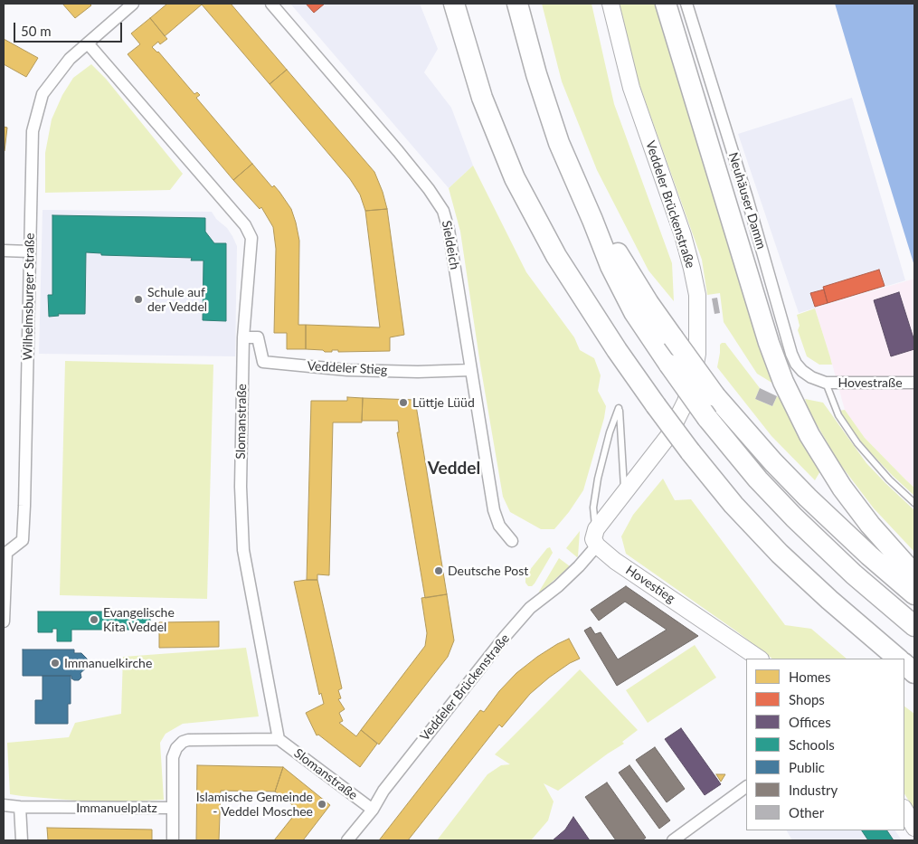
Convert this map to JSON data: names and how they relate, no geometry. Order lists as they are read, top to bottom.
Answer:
{
  "streets": {
    "street": [
      "Neuhäuser Damm",
      "Veddeler Brückenstraße",
      "Sieldeich",
      "Wilhelmsburger Straße",
      "Veddeler Stieg",
      "Hovestraße",
      "Slomanstraße",
      "Hovestieg",
      "Immanuelplatz"
    ]
  },
  "crossings": [
    ["Neuhäuser Damm", "Hovestraße"],
    ["Veddeler Brückenstraße", "Slomanstraße"],
    ["Veddeler Brückenstraße", "Hovestieg"],
    ["Sieldeich", "Veddeler Stieg"],
    ["Wilhelmsburger Straße", "Slomanstraße"],
    ["Veddeler Stieg", "Slomanstraße"],
    ["Slomanstraße", "Immanuelplatz"]
  ],
  "districts": ["Veddel"],
  "places": [
    "Schule auf der Veddel",
    "Lüttje Lüüd",
    "Deutsche Post",
    "Evangelische Kita Veddel",
    "Immanuelkirche",
    "Islamische Gemeinde - Veddel Moschee"
  ],
  "legend": [
    "Homes",
    "Shops",
    "Offices",
    "Schools",
    "Public",
    "Industry",
    "Other"
  ],
  "scale_bar": "50 m"
}
